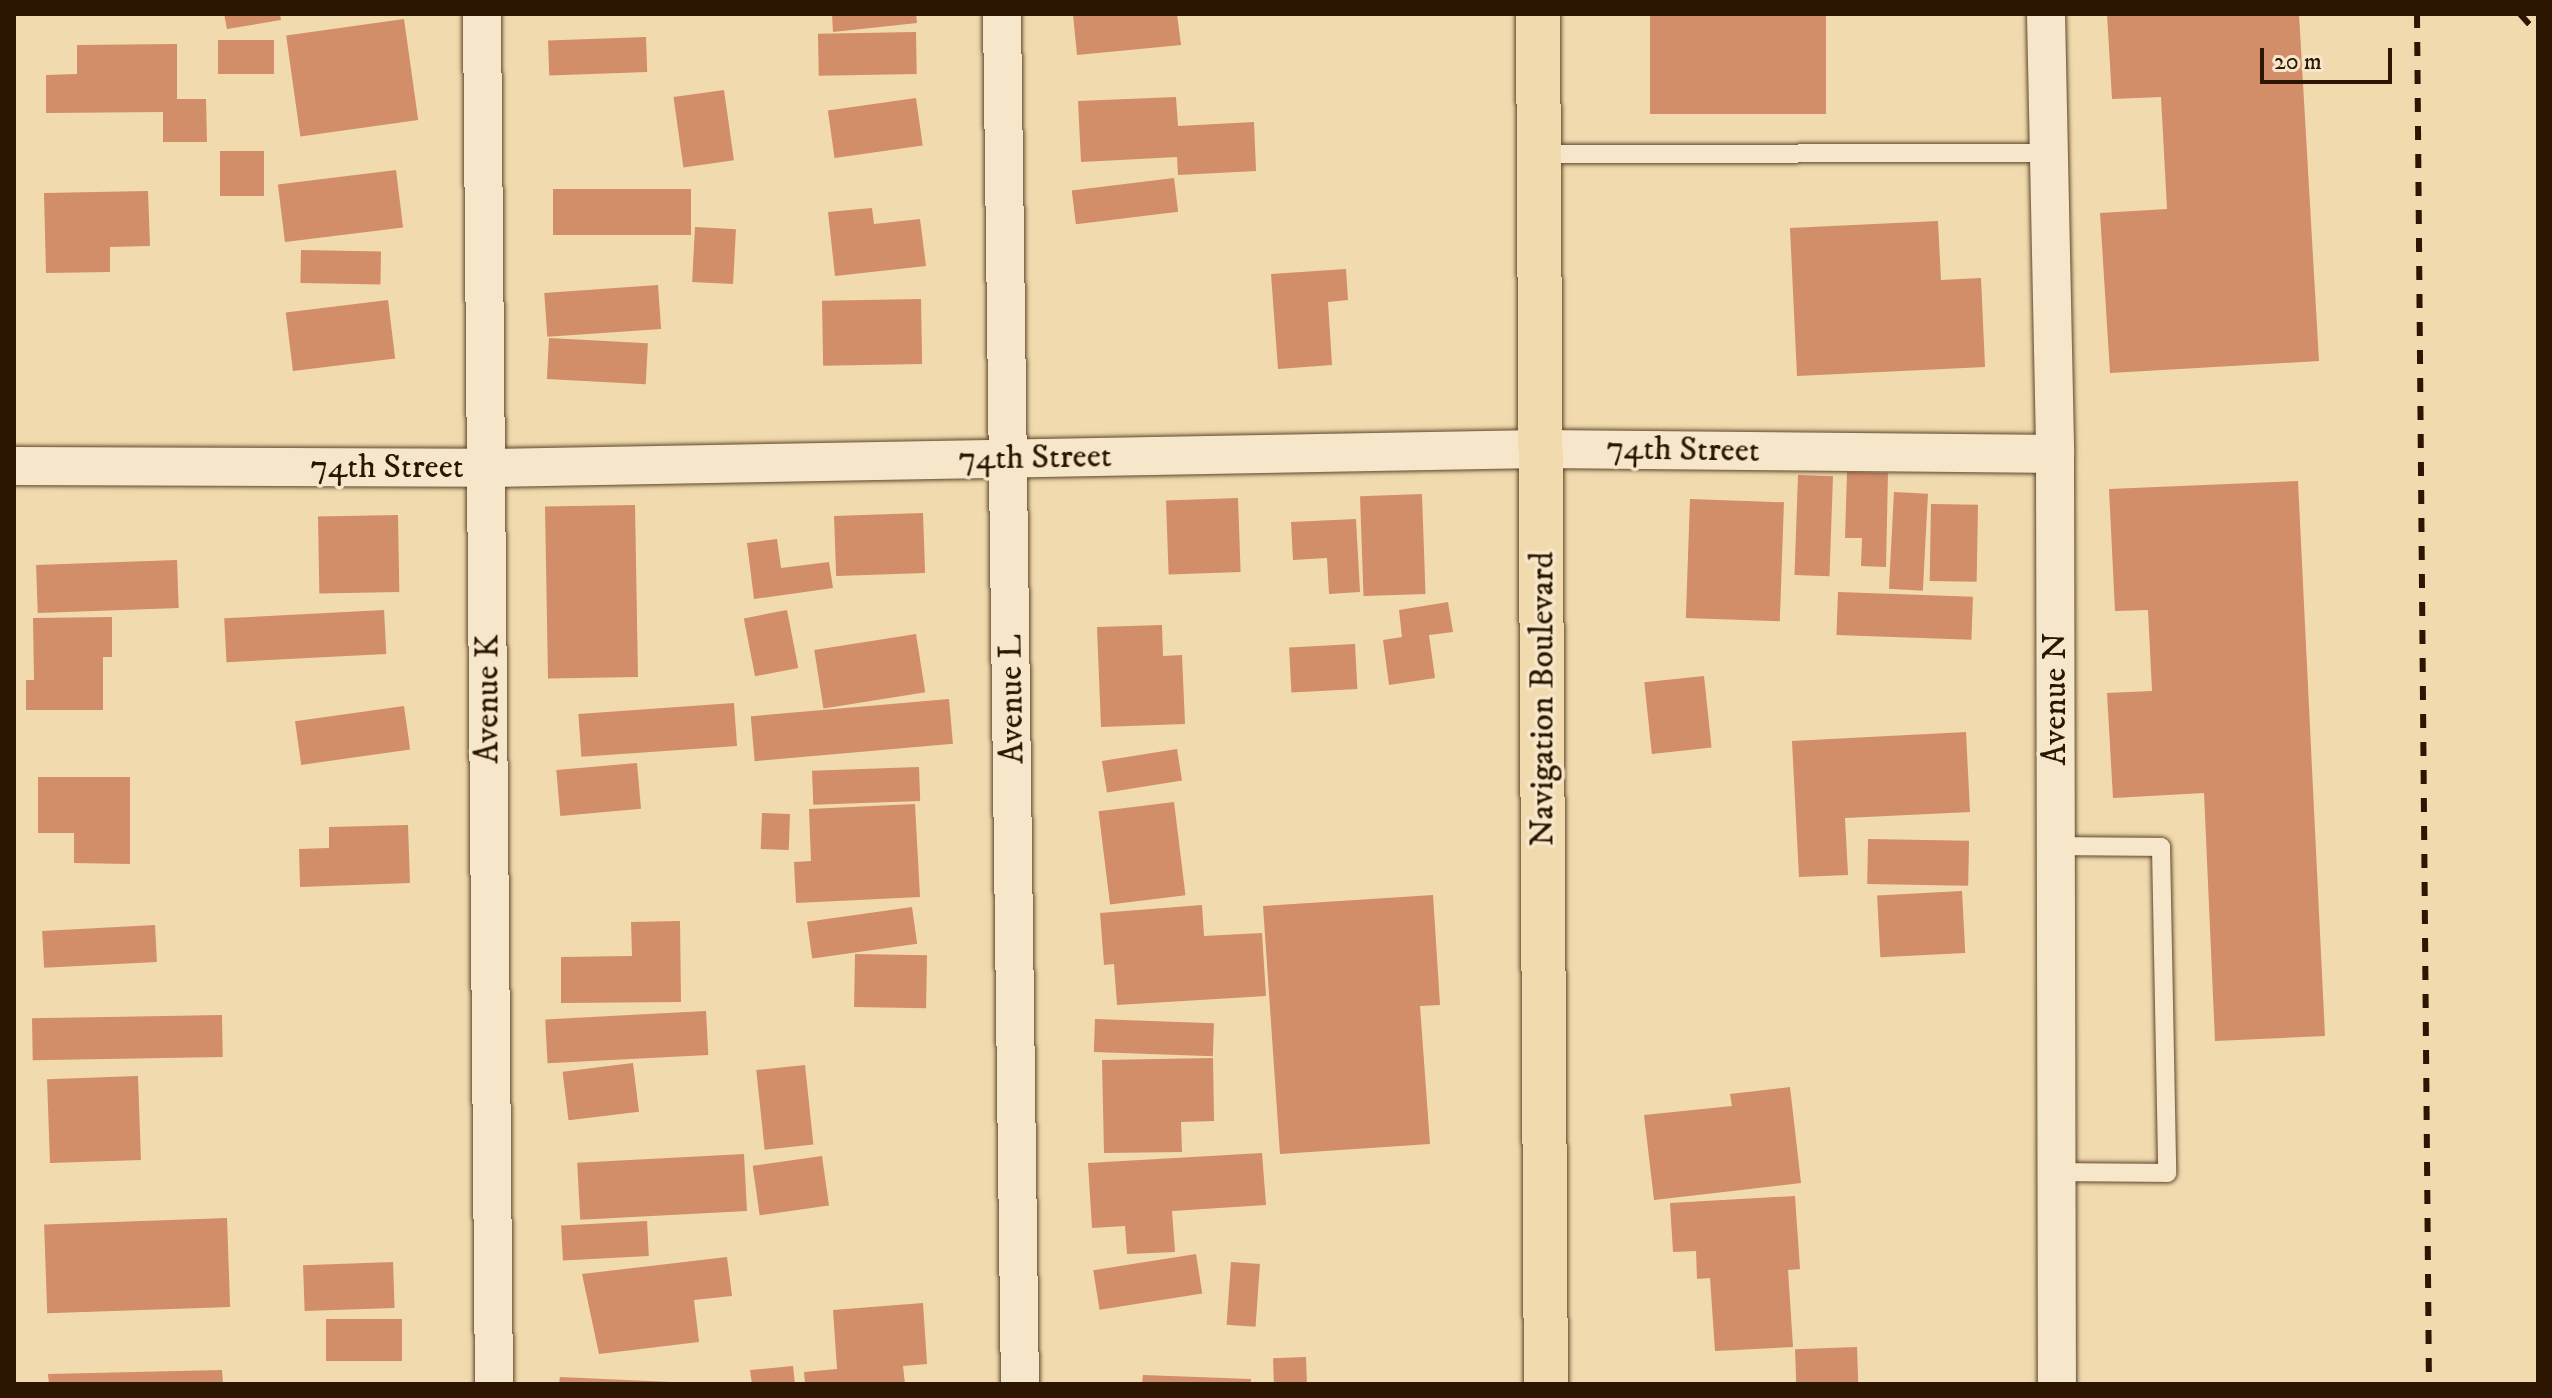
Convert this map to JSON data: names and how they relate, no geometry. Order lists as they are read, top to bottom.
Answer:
{
  "streets": {
    "main road": ["Navigation Boulevard"],
    "street": [
      "74th Street",
      "Avenue K",
      "Avenue L",
      "Avenue N"
    ]
  },
  "crossings": [
    ["74th Street", "Avenue K"],
    ["74th Street", "Avenue L"],
    ["74th Street", "Navigation Boulevard"],
    ["74th Street", "Avenue N"]
  ],
  "scale_bar": "20 m"
}
